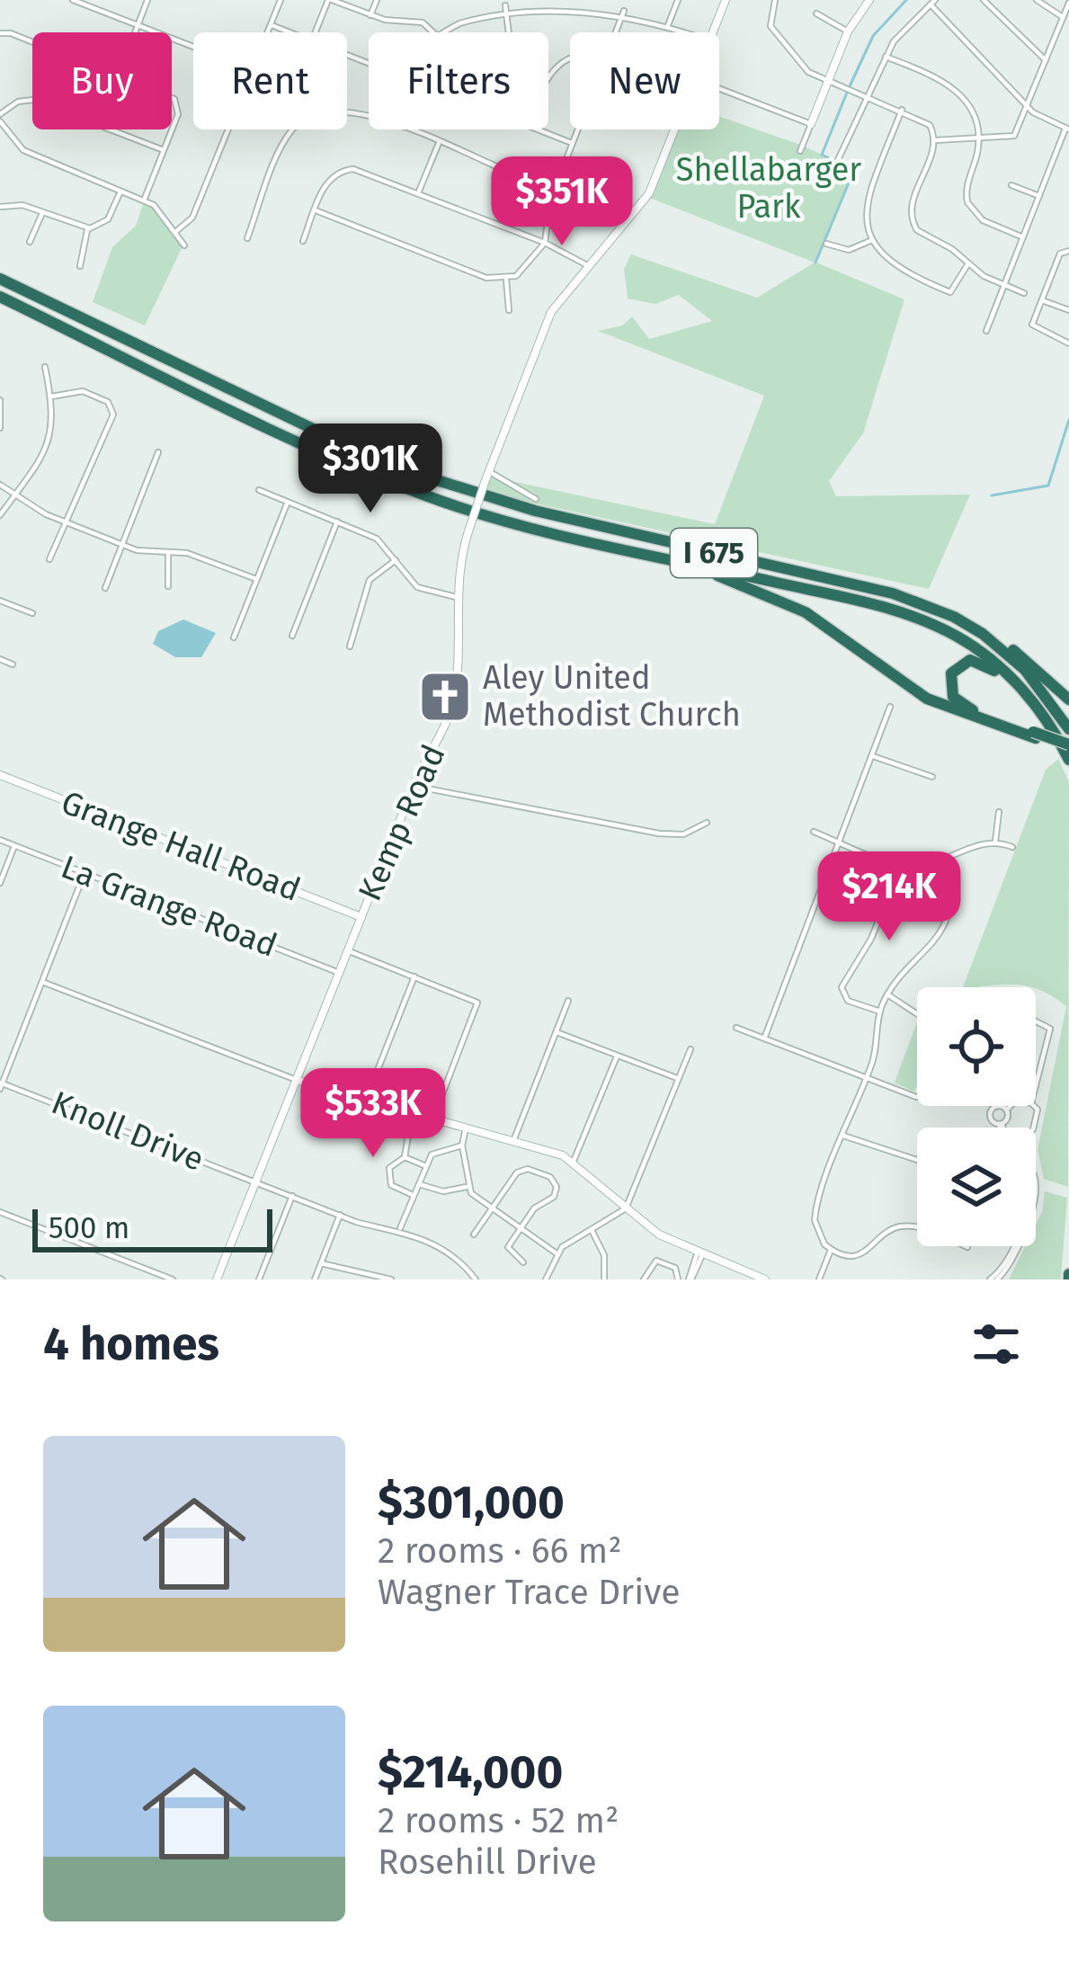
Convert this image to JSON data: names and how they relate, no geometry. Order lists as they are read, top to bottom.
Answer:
{
  "streets": {
    "highway": ["I 675"],
    "main road": ["Kemp Road", "Grange Hall Road"],
    "street": ["La Grange Road", "Knoll Drive"]
  },
  "crossings": [
    ["Kemp Road", "Grange Hall Road"],
    ["Kemp Road", "La Grange Road"],
    ["Kemp Road", "Knoll Drive"]
  ],
  "parks": ["Shellabarger Park"],
  "places": {
    "church": ["Aley United Methodist Church"]
  },
  "scale_bar": "500 m",
  "page": {
    "chip": [
      "Buy",
      "Rent",
      "Filters",
      "New"
    ],
    "price": [
      "$351K",
      "$301K",
      "$214K",
      "$533K"
    ],
    "scale": "500 m",
    "heading": "4 homes",
    "list": [
      {
        "name": "$301,000",
        "note": "2 rooms · 66 m² · Wagner Trace Drive"
      },
      {
        "name": "$214,000",
        "note": "2 rooms · 52 m² · Rosehill Drive"
      }
    ]
  }
}
